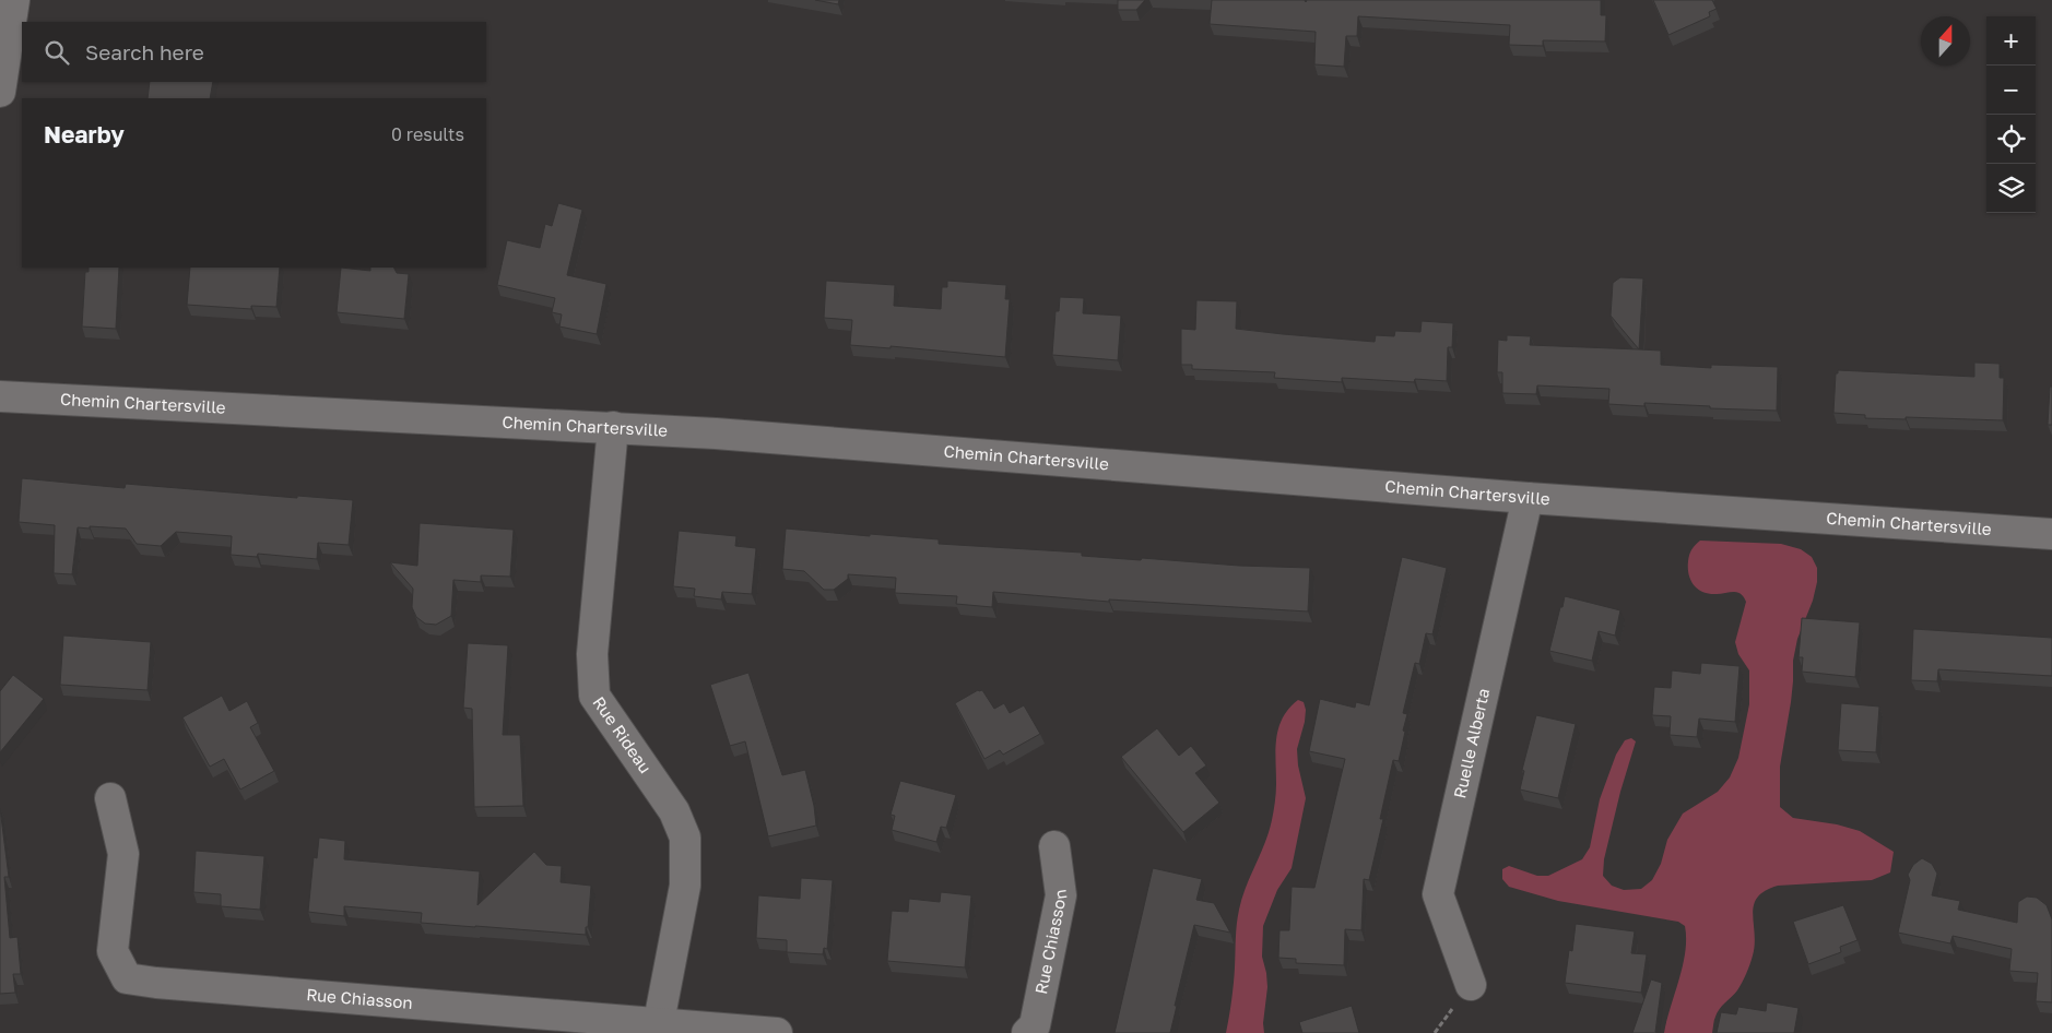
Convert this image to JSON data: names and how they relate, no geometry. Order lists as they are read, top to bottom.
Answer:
{
  "streets": {
    "street": [
      "Chemin Chartersville",
      "Rue Rideau",
      "Ruelle Alberta",
      "Rue Chiasson"
    ]
  },
  "crossings": [
    ["Chemin Chartersville", "Rue Rideau"],
    ["Chemin Chartersville", "Ruelle Alberta"],
    ["Rue Rideau", "Rue Chiasson"]
  ],
  "north": "top",
  "page": {
    "map_buttons": ["+", "−"],
    "search": "Search here",
    "heading": ["Nearby", "0 results"]
  }
}
